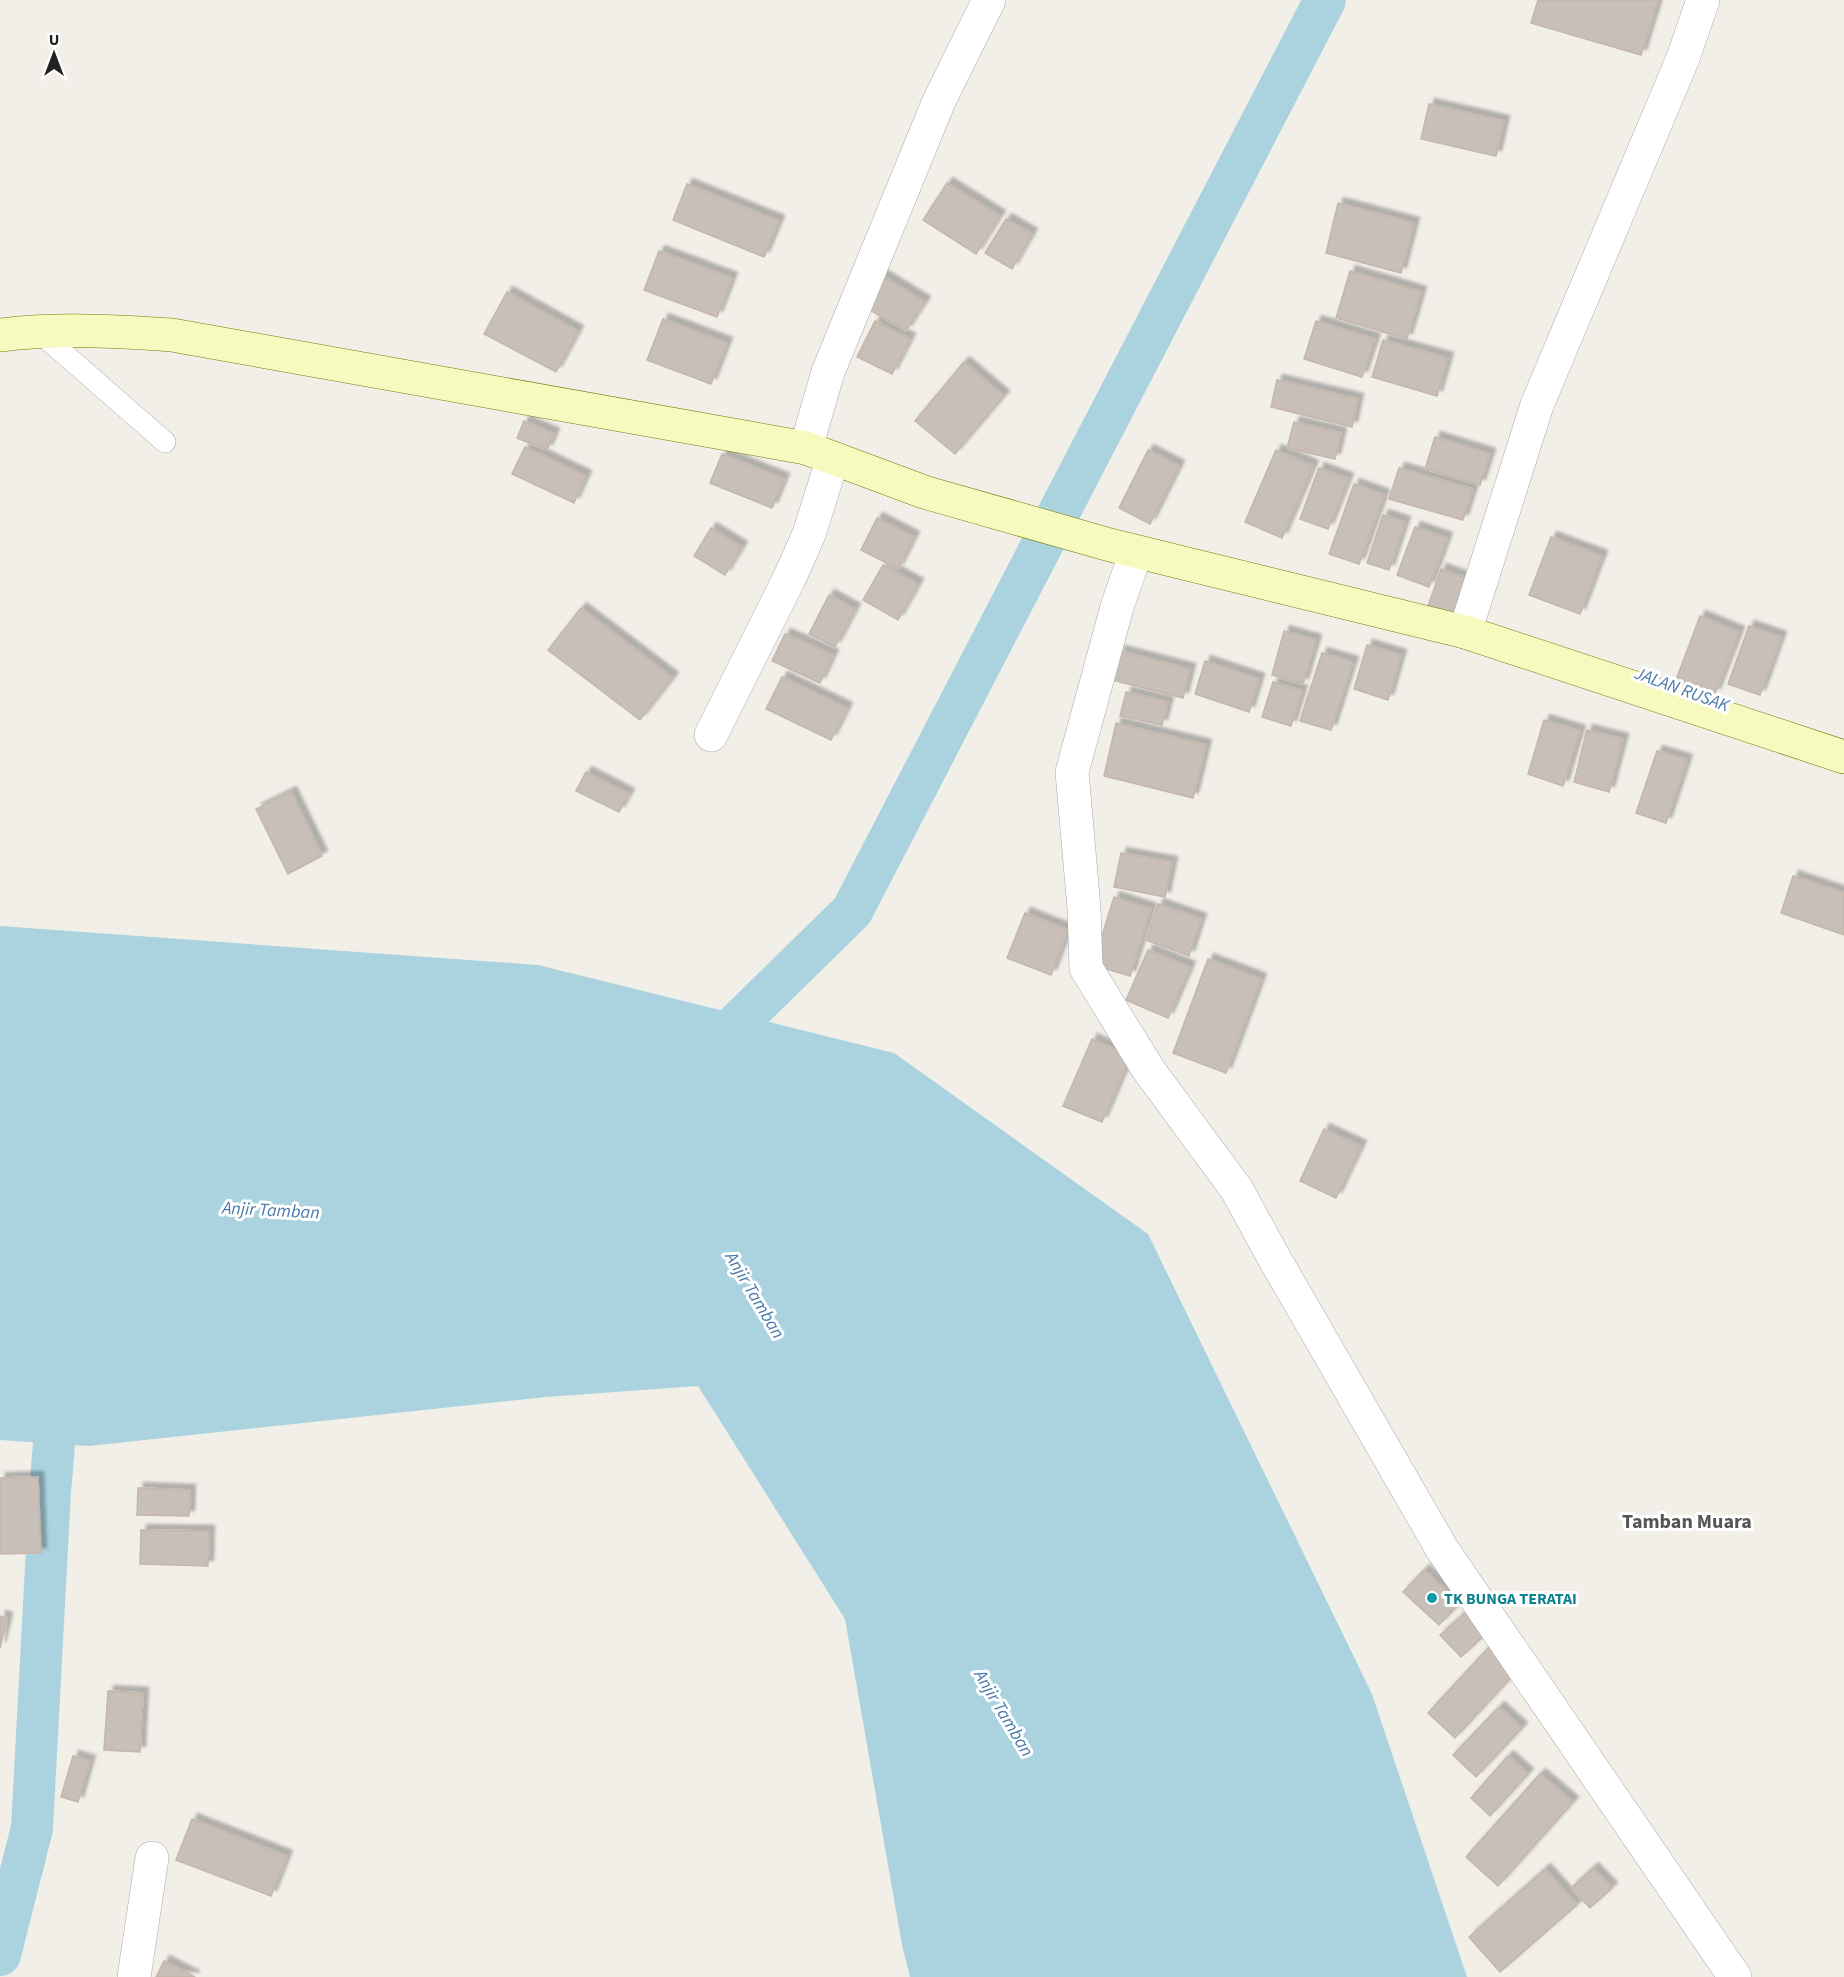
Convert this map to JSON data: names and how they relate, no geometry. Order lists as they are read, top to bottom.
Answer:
{
  "districts": ["Tamban Muara"],
  "water": ["JALAN RUSAK", "Anjir Tamban"],
  "places": ["TK BUNGA TERATAI"],
  "north": "top"
}
